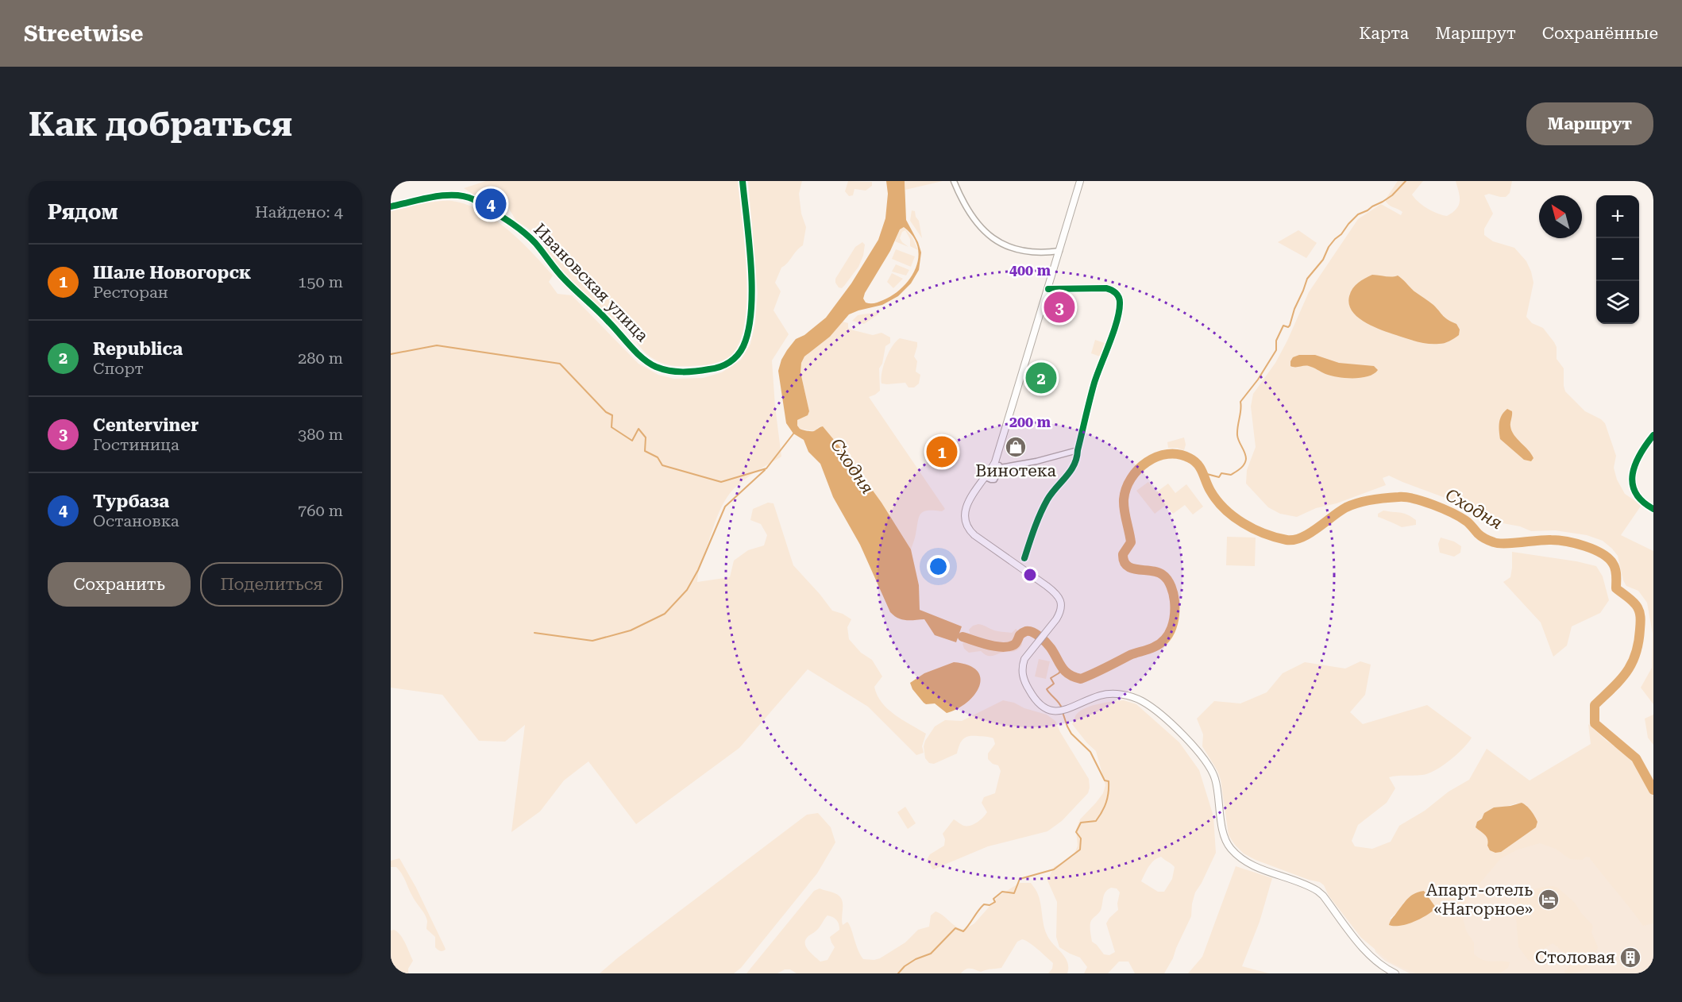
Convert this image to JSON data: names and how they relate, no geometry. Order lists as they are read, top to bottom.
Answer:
{
  "streets": {
    "street": ["Ивановская улица"]
  },
  "water": ["Сходня"],
  "places": {
    "shop": ["Винотека"],
    "hotel": ["Апарт-отель «Нагорное»"],
    "building": ["Столовая"]
  },
  "north": "top left",
  "page": {
    "header": "Streetwise",
    "nav": ["Карта", "Маршрут", "Сохранённые"],
    "buttons": [
      "Маршрут",
      ["Сохранить", "Поделиться"]
    ],
    "title": "Как добраться",
    "heading": ["Рядом", "Найдено: 4"],
    "pins": [
      "4",
      "3",
      "2",
      "1"
    ],
    "map_buttons": ["+", "−"],
    "list": [
      {
        "mark": "1",
        "name": "Шале Новогорск",
        "note": "Ресторан",
        "value": "150 m"
      },
      {
        "mark": "2",
        "name": "Republica",
        "note": "Спорт",
        "value": "280 m"
      },
      {
        "mark": "3",
        "name": "Centerviner",
        "note": "Гостиница",
        "value": "380 m"
      },
      {
        "mark": "4",
        "name": "Турбаза",
        "note": "Остановка",
        "value": "760 m"
      }
    ]
  },
  "rings": ["400 m", "200 m"]
}
